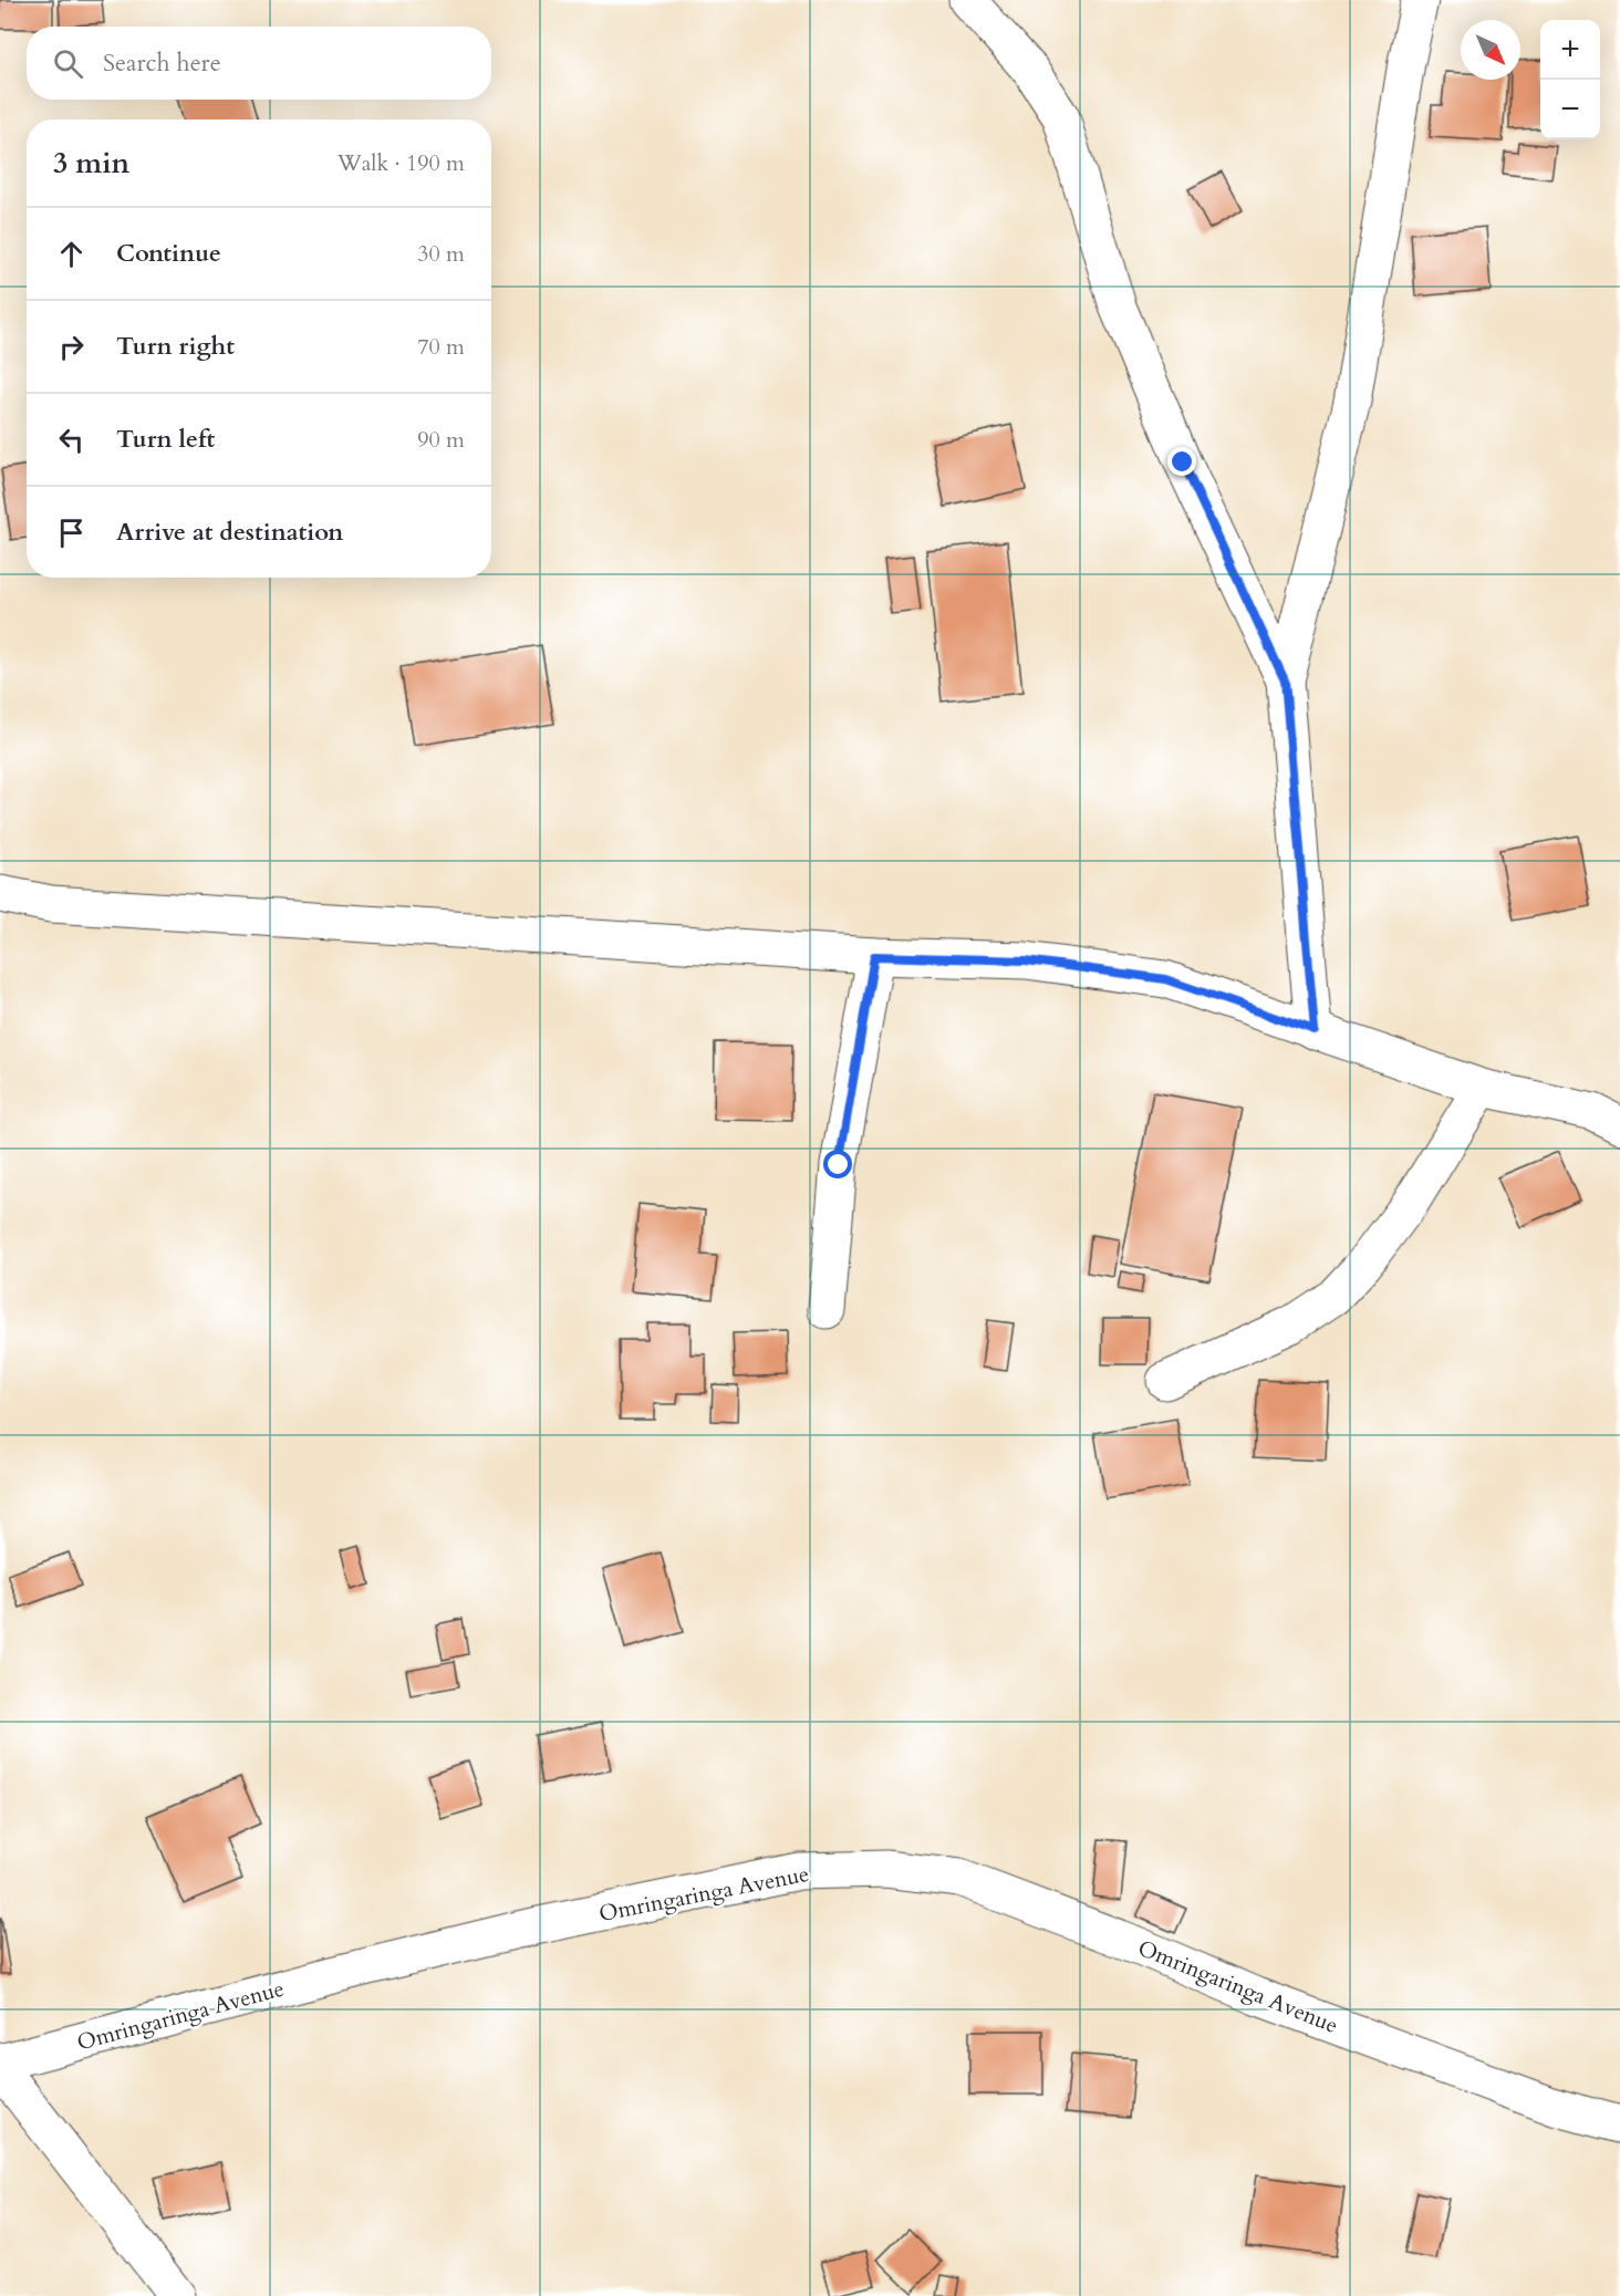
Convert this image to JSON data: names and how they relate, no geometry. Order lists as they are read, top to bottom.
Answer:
{
  "streets": {
    "street": ["Omringaringa Avenue"]
  },
  "north": "bottom right",
  "page": {
    "map_buttons": ["+", "−"],
    "search": "Search here",
    "heading": ["3 min", "Walk · 190 m"],
    "list": [
      ["Continue", "30 m"],
      ["Turn right", "70 m"],
      ["Turn left", "90 m"],
      "Arrive at destination"
    ]
  }
}
